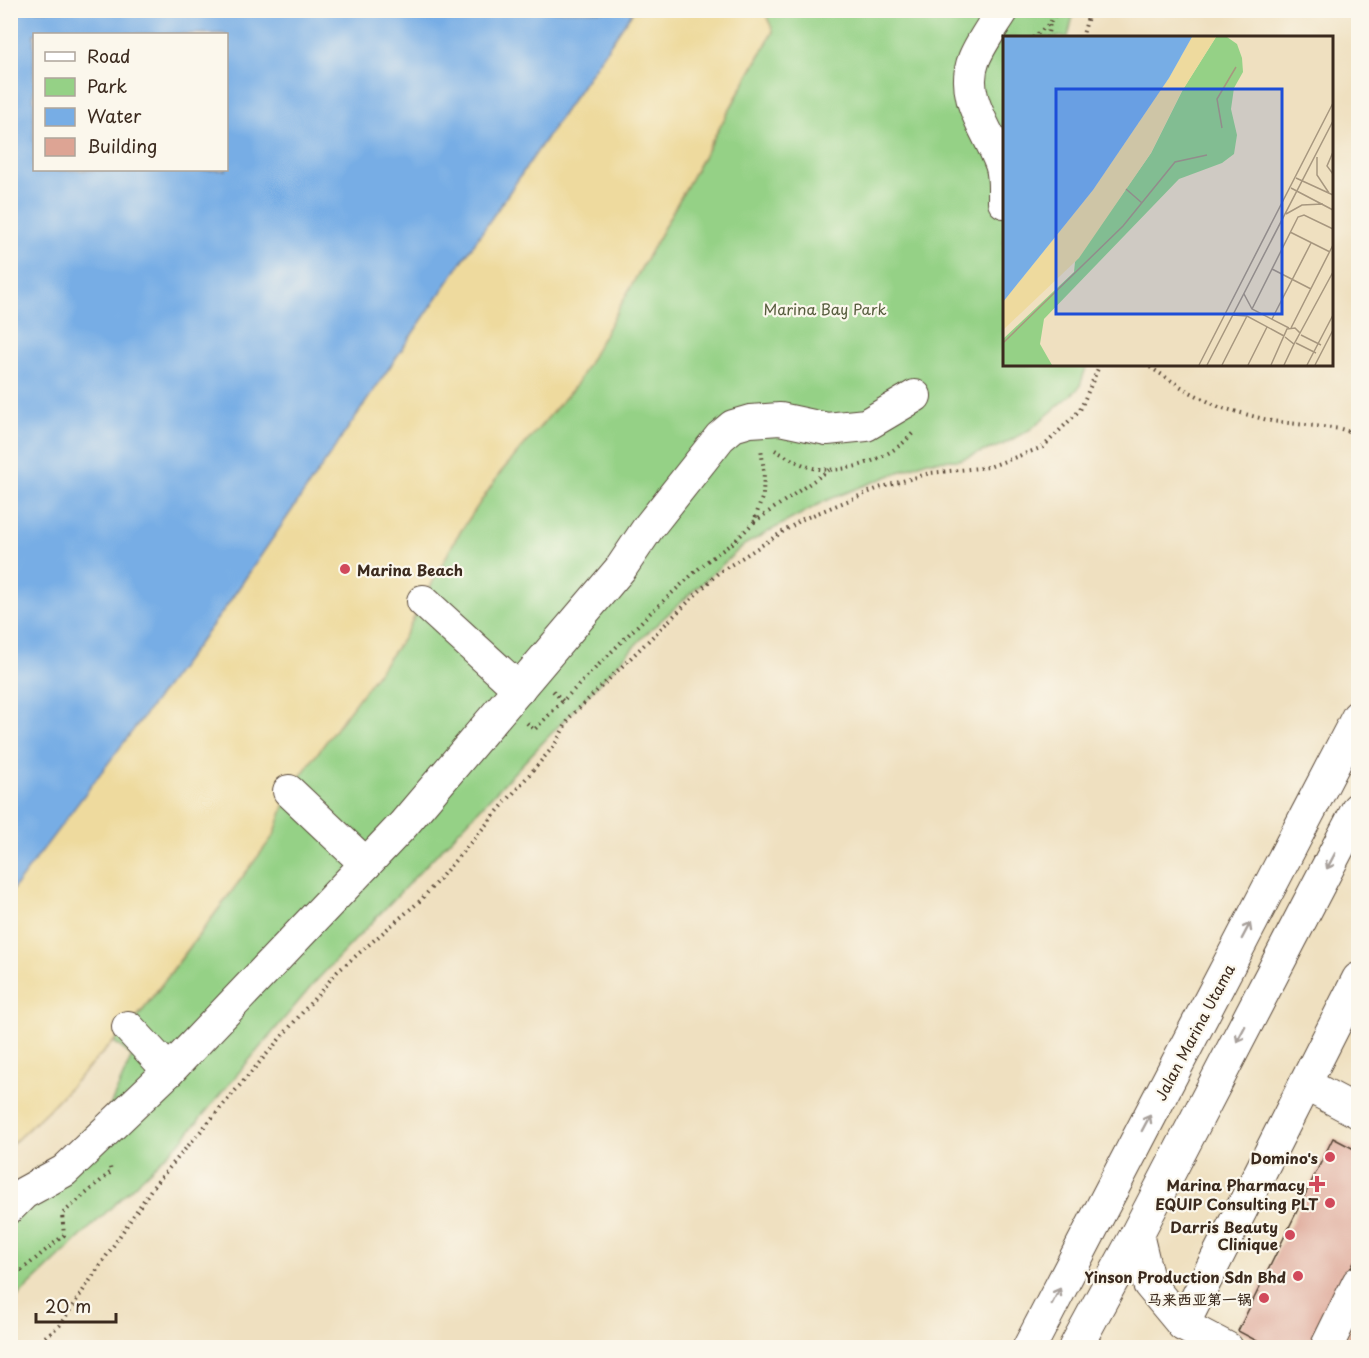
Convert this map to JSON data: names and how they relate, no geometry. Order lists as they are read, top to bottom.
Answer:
{
  "streets": {
    "main road": ["Jalan Marina Utama"]
  },
  "parks": ["Marina Bay Park"],
  "places": {
    "other": [
      "Marina Beach",
      "Domino's",
      "EQUIP Consulting PLT",
      "Darris Beauty Clinique",
      "Yinson Production Sdn Bhd",
      "马来西亚第一锅"
    ],
    "health": ["Marina Pharmacy"]
  },
  "legend": [
    "Road",
    "Park",
    "Water",
    "Building"
  ],
  "scale_bar": "20 m"
}
